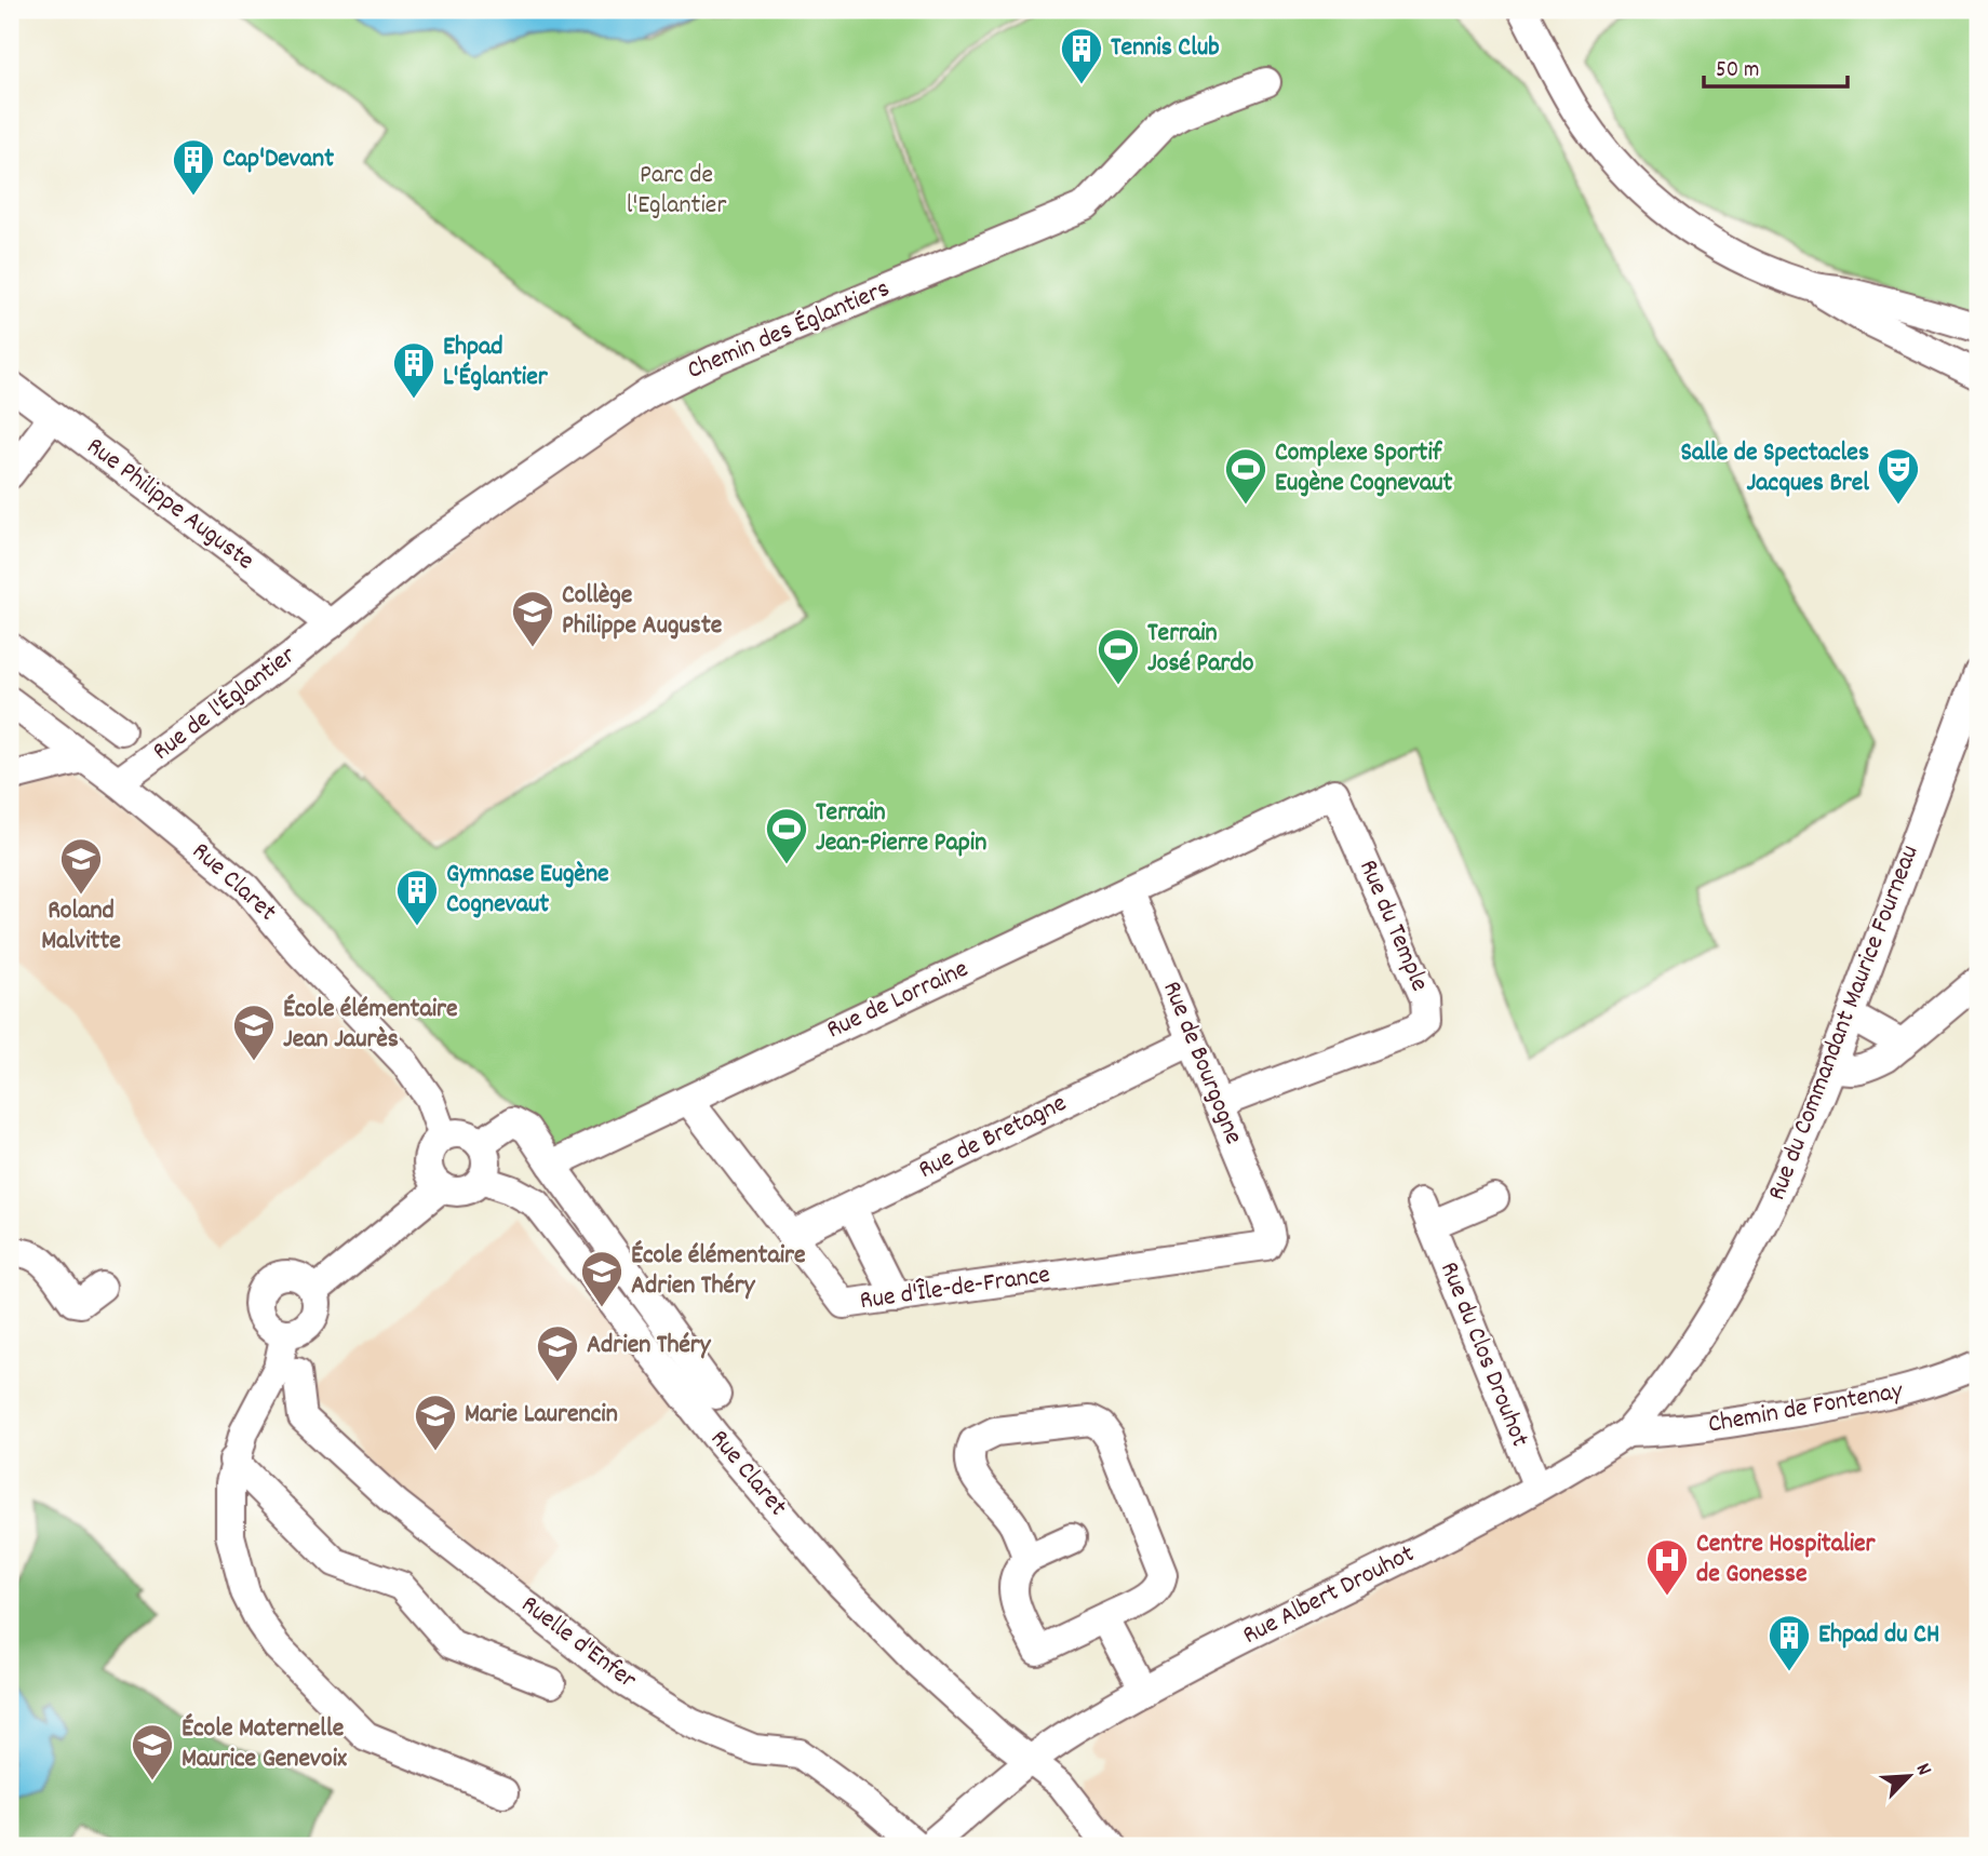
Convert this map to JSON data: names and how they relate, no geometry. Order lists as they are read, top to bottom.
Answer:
{
  "streets": {
    "street": [
      "Chemin des Églantiers",
      "Rue Philippe Auguste",
      "Rue de l'Églantier",
      "Rue Claret",
      "Rue du Temple",
      "Rue de Lorraine",
      "Rue du Commandant Maurice Fourneau",
      "Rue de Bourgogne",
      "Rue de Bretagne",
      "Rue d'Île-de-France",
      "Rue du Clos Drouhot",
      "Chemin de Fontenay",
      "Rue Albert Drouhot",
      "Ruelle d'Enfer"
    ]
  },
  "crossings": [
    ["Chemin des Églantiers", "Rue Philippe Auguste"],
    ["Chemin des Églantiers", "Rue de l'Églantier"],
    ["Rue Philippe Auguste", "Rue de l'Églantier"],
    ["Rue de l'Églantier", "Rue Claret"],
    ["Rue Claret", "Rue Albert Drouhot"],
    ["Rue du Temple", "Rue de Lorraine"],
    ["Rue du Temple", "Rue de Bourgogne"],
    ["Rue de Lorraine", "Rue de Bourgogne"],
    ["Rue de Lorraine", "Rue d'Île-de-France"],
    ["Rue du Commandant Maurice Fourneau", "Chemin de Fontenay"],
    ["Rue du Commandant Maurice Fourneau", "Rue Albert Drouhot"],
    ["Rue de Bourgogne", "Rue de Bretagne"],
    ["Rue de Bourgogne", "Rue d'Île-de-France"],
    ["Rue de Bretagne", "Rue d'Île-de-France"],
    ["Rue du Clos Drouhot", "Rue Albert Drouhot"],
    ["Chemin de Fontenay", "Rue Albert Drouhot"]
  ],
  "parks": ["Parc de l'Eglantier"],
  "places": {
    "building": [
      "Tennis Club",
      "Cap'Devant",
      "Ehpad L'Églantier",
      "Gymnase Eugène Cognevaut",
      "Ehpad du CH"
    ],
    "sports": ["Complexe Sportif Eugène Cognevaut", "Terrain José Pardo", "Terrain Jean-Pierre Papin"],
    "theatre": ["Salle de Spectacles Jacques Brel"],
    "school or university": [
      "Collège Philippe Auguste",
      "Roland Malvitte",
      "École élémentaire Jean Jaurès",
      "École élémentaire Adrien Théry",
      "Adrien Théry",
      "Marie Laurencin",
      "École Maternelle Maurice Genevoix"
    ],
    "hospital": ["Centre Hospitalier de Gonesse"]
  },
  "scale_bar": "50 m",
  "north": "top right"
}
